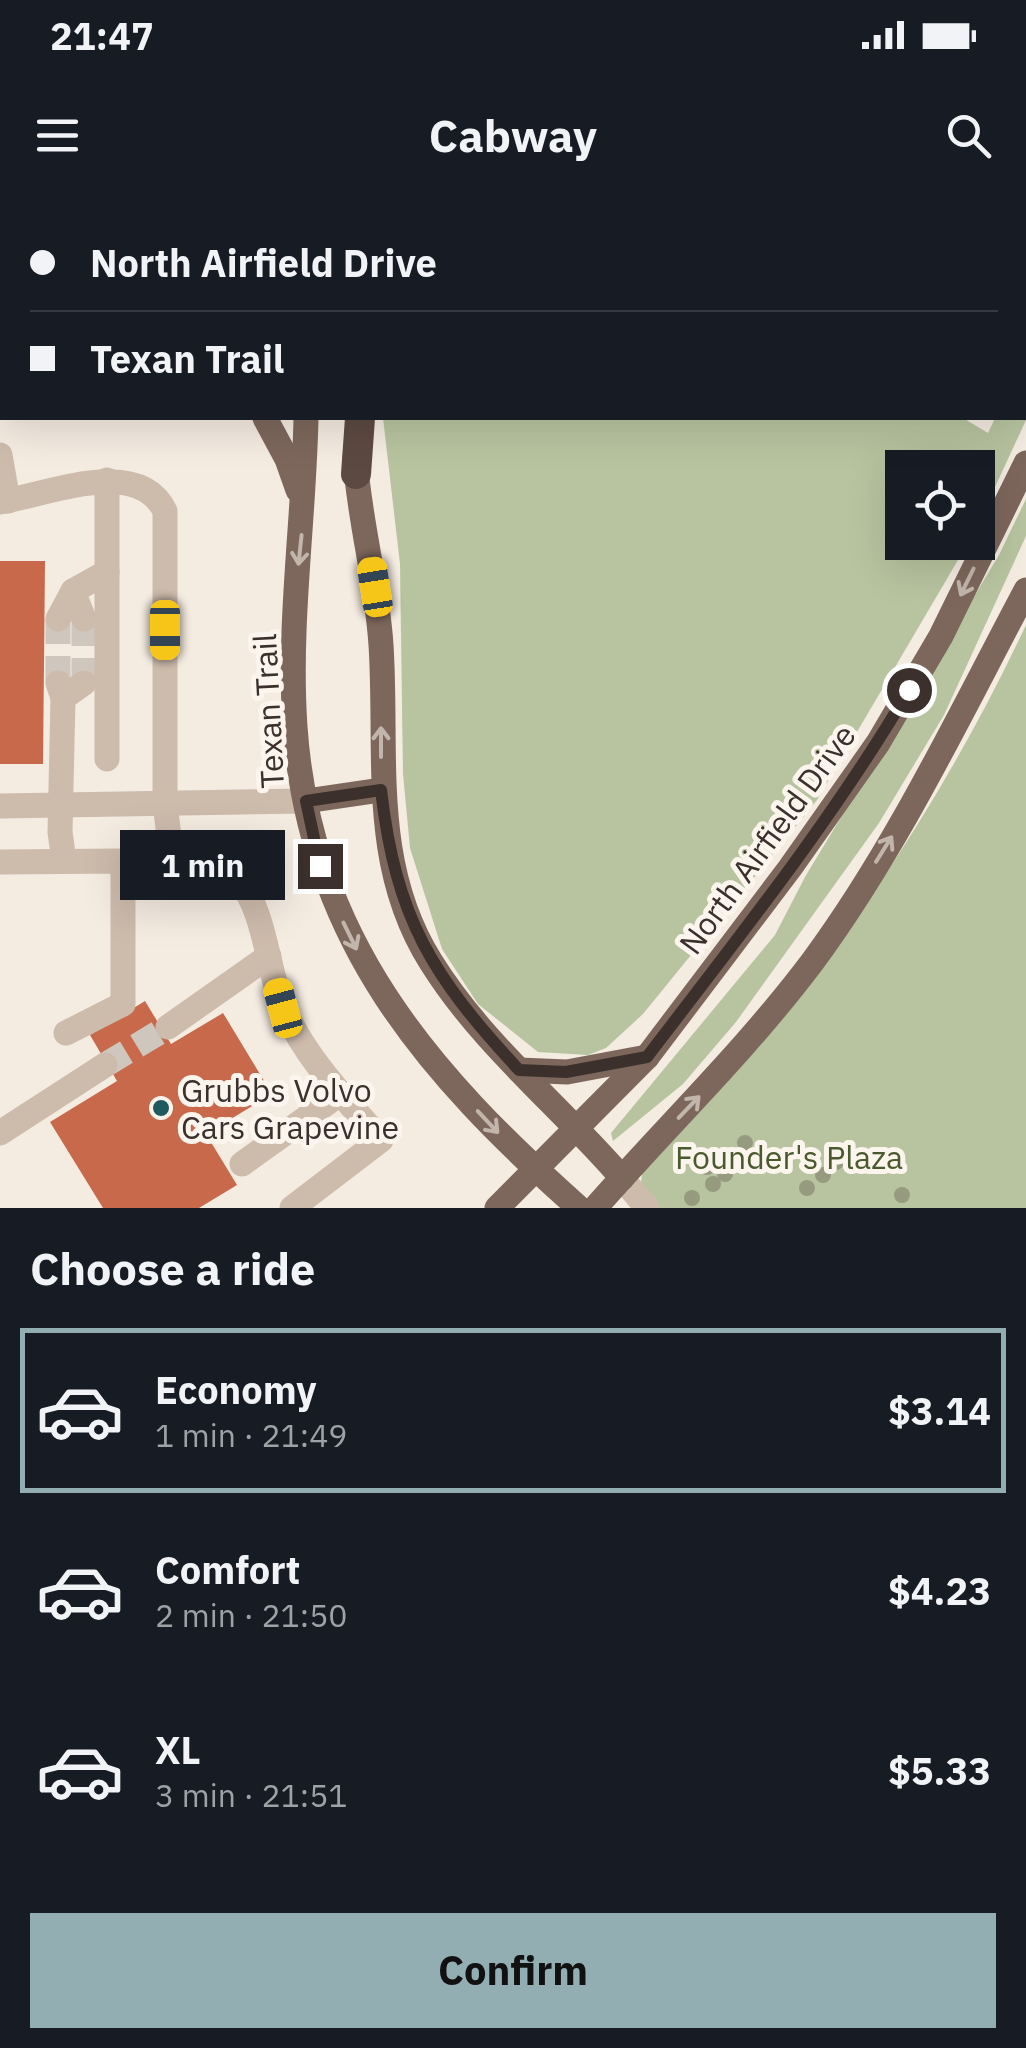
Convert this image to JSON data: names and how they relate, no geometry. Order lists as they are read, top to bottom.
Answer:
{
  "streets": {
    "main road": ["Texan Trail", "North Airfield Drive"]
  },
  "crossings": [
    ["Texan Trail", "North Airfield Drive"]
  ],
  "parks": ["Founder's Plaza"],
  "places": ["Grubbs Volvo Cars Grapevine"],
  "page": {
    "status": "21:47",
    "header": "Cabway",
    "banner": ["North Airfield Drive", "Texan Trail"],
    "bubble": "1 min",
    "heading": "Choose a ride",
    "list": [
      {
        "name": "Economy",
        "note": "1 min · 21:49",
        "value": "$3.14"
      },
      {
        "name": "Comfort",
        "note": "2 min · 21:50",
        "value": "$4.23"
      },
      {
        "name": "XL",
        "note": "3 min · 21:51",
        "value": "$5.33"
      }
    ],
    "buttons": "Confirm"
  }
}
